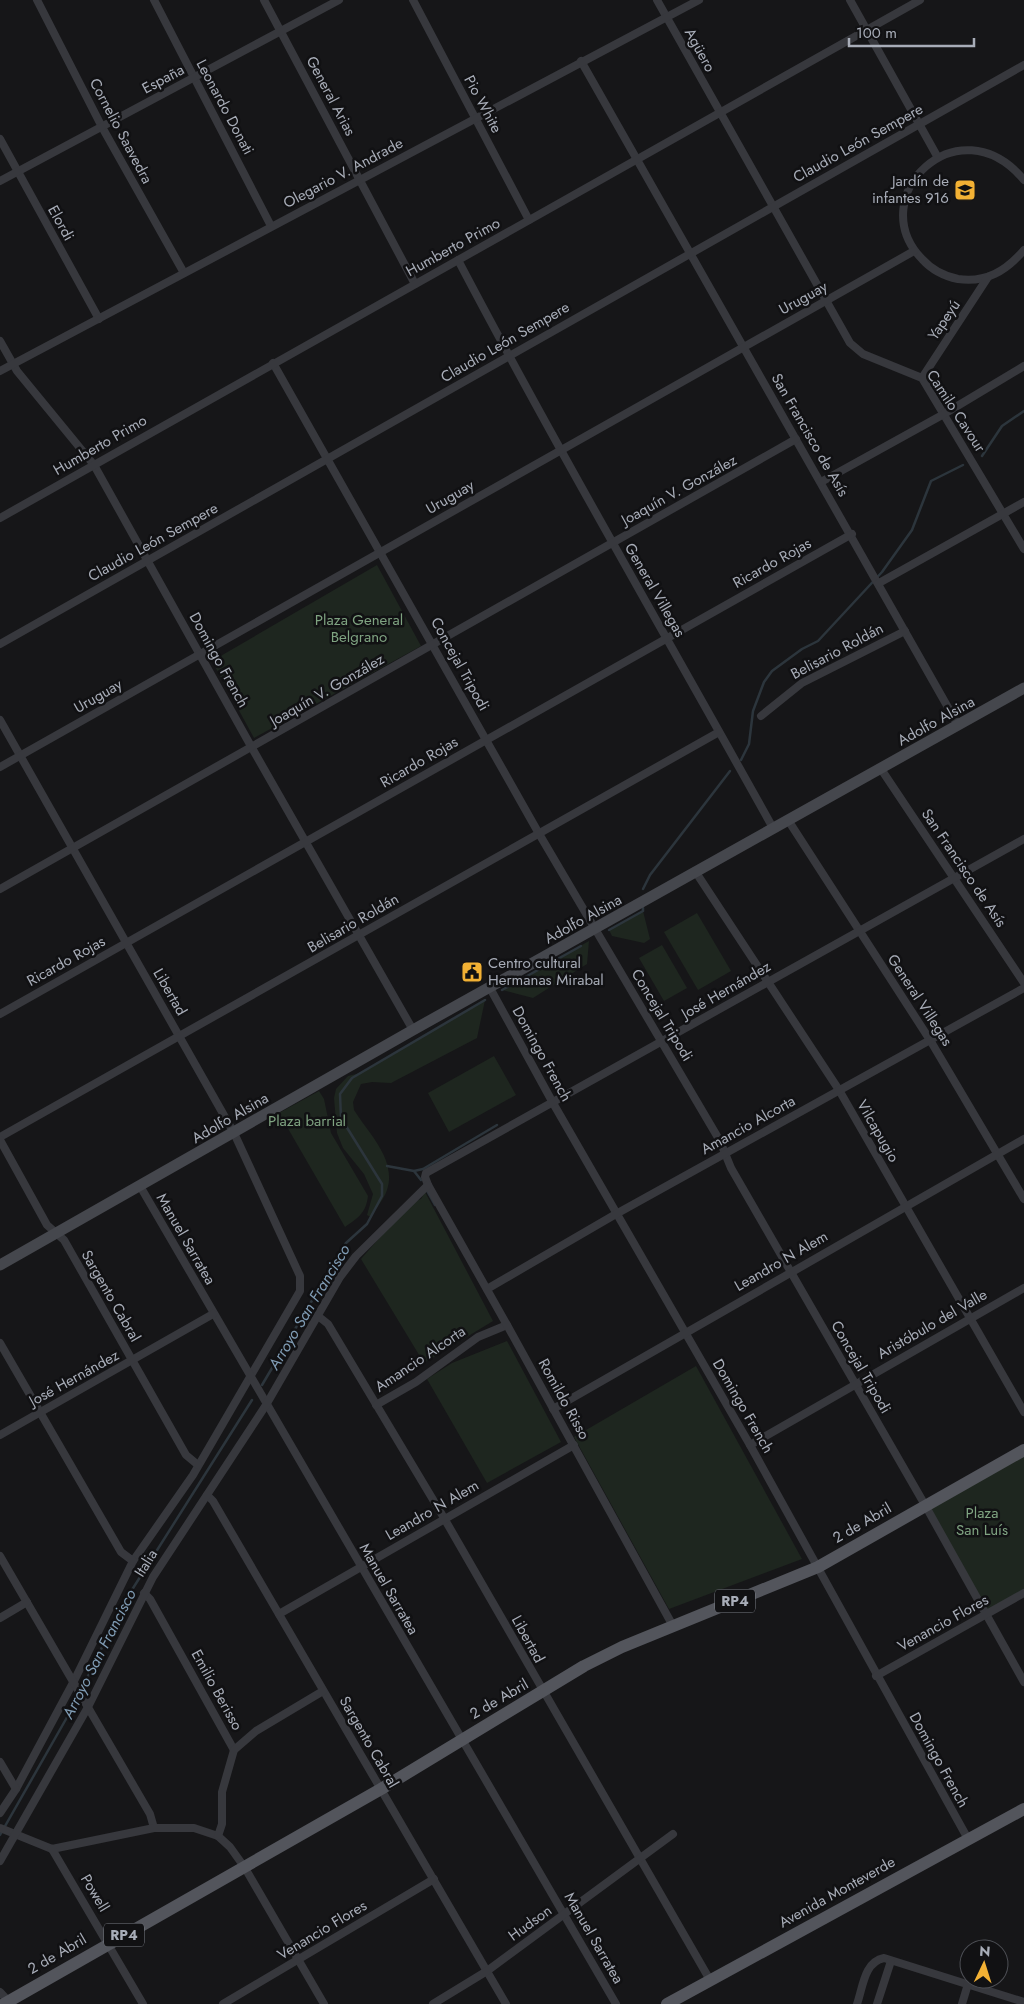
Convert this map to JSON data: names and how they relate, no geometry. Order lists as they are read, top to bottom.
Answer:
{
  "streets": {
    "main road": ["2 de Abril", "RP4", "Avenida Monteverde"],
    "street": [
      "Agüero",
      "España",
      "General Arias",
      "Pio White",
      "Leonardo Donati",
      "Cornelio Saavedra",
      "Claudio León Sempere",
      "Olegario V. Andrade",
      "Elordi",
      "Humberto Primo",
      "Uruguay",
      "Yapeyú",
      "Camilo Cavour",
      "San Francisco de Asís",
      "Joaquín V. González",
      "Ricardo Rojas",
      "General Villegas",
      "Belisario Roldán",
      "Domingo French",
      "Concejal Tripodi",
      "Adolfo Alsina",
      "José Hernández",
      "Libertad",
      "Amancio Alcorta",
      "Vilcapugio",
      "Manuel Sarratea",
      "Leandro N Alem",
      "Sargento Cabral",
      "Aristóbulo del Valle",
      "Romildo Risso",
      "Italia",
      "Venancio Flores",
      "Emilio Berisso",
      "Powell",
      "Hudson"
    ]
  },
  "crossings": [
    ["Agüero", "Olegario V. Andrade"],
    ["Agüero", "Humberto Primo"],
    ["Agüero", "Camilo Cavour"],
    ["España", "General Arias"],
    ["España", "Leonardo Donati"],
    ["España", "Cornelio Saavedra"],
    ["España", "Elordi"],
    ["General Arias", "Olegario V. Andrade"],
    ["General Arias", "Humberto Primo"],
    ["Pio White", "Olegario V. Andrade"],
    ["Pio White", "Humberto Primo"],
    ["Leonardo Donati", "Olegario V. Andrade"],
    ["Cornelio Saavedra", "Olegario V. Andrade"],
    ["Claudio León Sempere", "Camilo Cavour"],
    ["Claudio León Sempere", "San Francisco de Asís"],
    ["Claudio León Sempere", "General Villegas"],
    ["Claudio León Sempere", "Domingo French"],
    ["Claudio León Sempere", "Concejal Tripodi"],
    ["Olegario V. Andrade", "Elordi"],
    ["Olegario V. Andrade", "San Francisco de Asís"],
    ["Olegario V. Andrade", "Domingo French"],
    ["Humberto Primo", "Camilo Cavour"],
    ["Humberto Primo", "San Francisco de Asís"],
    ["Humberto Primo", "General Villegas"],
    ["Humberto Primo", "Domingo French"],
    ["Humberto Primo", "Concejal Tripodi"],
    ["Uruguay", "Camilo Cavour"],
    ["Uruguay", "San Francisco de Asís"],
    ["Uruguay", "General Villegas"],
    ["Uruguay", "Domingo French"],
    ["Uruguay", "Concejal Tripodi"],
    ["Uruguay", "Libertad"],
    ["Yapeyú", "Camilo Cavour"],
    ["San Francisco de Asís", "Joaquín V. González"],
    ["San Francisco de Asís", "Ricardo Rojas"],
    ["San Francisco de Asís", "Belisario Roldán"],
    ["San Francisco de Asís", "Adolfo Alsina"],
    ["San Francisco de Asís", "José Hernández"],
    ["Joaquín V. González", "General Villegas"],
    ["Joaquín V. González", "Domingo French"],
    ["Joaquín V. González", "Concejal Tripodi"],
    ["Joaquín V. González", "Libertad"],
    ["Ricardo Rojas", "General Villegas"],
    ["Ricardo Rojas", "Domingo French"],
    ["Ricardo Rojas", "Concejal Tripodi"],
    ["Ricardo Rojas", "Libertad"],
    ["General Villegas", "Belisario Roldán"],
    ["General Villegas", "Adolfo Alsina"],
    ["General Villegas", "José Hernández"],
    ["General Villegas", "Amancio Alcorta"],
    ["General Villegas", "Leandro N Alem"],
    ["Belisario Roldán", "Domingo French"],
    ["Belisario Roldán", "Concejal Tripodi"],
    ["Belisario Roldán", "Libertad"],
    ["Belisario Roldán", "Sargento Cabral"],
    ["Domingo French", "Adolfo Alsina"],
    ["Domingo French", "José Hernández"],
    ["Domingo French", "Amancio Alcorta"],
    ["Domingo French", "Leandro N Alem"],
    ["Domingo French", "Aristóbulo del Valle"],
    ["Domingo French", "2 de Abril"],
    ["Domingo French", "Venancio Flores"],
    ["Domingo French", "Avenida Monteverde"],
    ["Concejal Tripodi", "Adolfo Alsina"],
    ["Concejal Tripodi", "José Hernández"],
    ["Concejal Tripodi", "Amancio Alcorta"],
    ["Concejal Tripodi", "Leandro N Alem"],
    ["Concejal Tripodi", "Aristóbulo del Valle"],
    ["Concejal Tripodi", "2 de Abril"],
    ["Concejal Tripodi", "Venancio Flores"],
    ["Adolfo Alsina", "Libertad"],
    ["Adolfo Alsina", "Vilcapugio"],
    ["Adolfo Alsina", "Manuel Sarratea"],
    ["Adolfo Alsina", "Sargento Cabral"],
    ["José Hernández", "Vilcapugio"],
    ["José Hernández", "Manuel Sarratea"],
    ["José Hernández", "Sargento Cabral"],
    ["José Hernández", "Romildo Risso"],
    ["José Hernández", "Italia"],
    ["Libertad", "Amancio Alcorta"],
    ["Libertad", "Leandro N Alem"],
    ["Libertad", "2 de Abril"],
    ["Libertad", "Italia"],
    ["Libertad", "Avenida Monteverde"],
    ["Libertad", "Hudson"],
    ["Amancio Alcorta", "Vilcapugio"],
    ["Amancio Alcorta", "Romildo Risso"],
    ["Vilcapugio", "Leandro N Alem"],
    ["Vilcapugio", "Aristóbulo del Valle"],
    ["Manuel Sarratea", "Leandro N Alem"],
    ["Manuel Sarratea", "2 de Abril"],
    ["Manuel Sarratea", "Italia"],
    ["Manuel Sarratea", "Hudson"],
    ["Leandro N Alem", "Sargento Cabral"],
    ["Leandro N Alem", "Romildo Risso"],
    ["Sargento Cabral", "2 de Abril"],
    ["Sargento Cabral", "Italia"],
    ["Sargento Cabral", "Venancio Flores"],
    ["Sargento Cabral", "Hudson"],
    ["Romildo Risso", "2 de Abril"],
    ["Romildo Risso", "Italia"],
    ["2 de Abril", "Powell"],
    ["Italia", "Emilio Berisso"]
  ],
  "water": ["Arroyo San Francisco"],
  "parks": ["Plaza General Belgrano", "Plaza barrial", "Plaza San Luís"],
  "places": {
    "school or university": ["Jardín de infantes 916"],
    "public building": ["Centro cultural Hermanas Mirabal"]
  },
  "scale_bar": "100 m",
  "north": "top"
}
